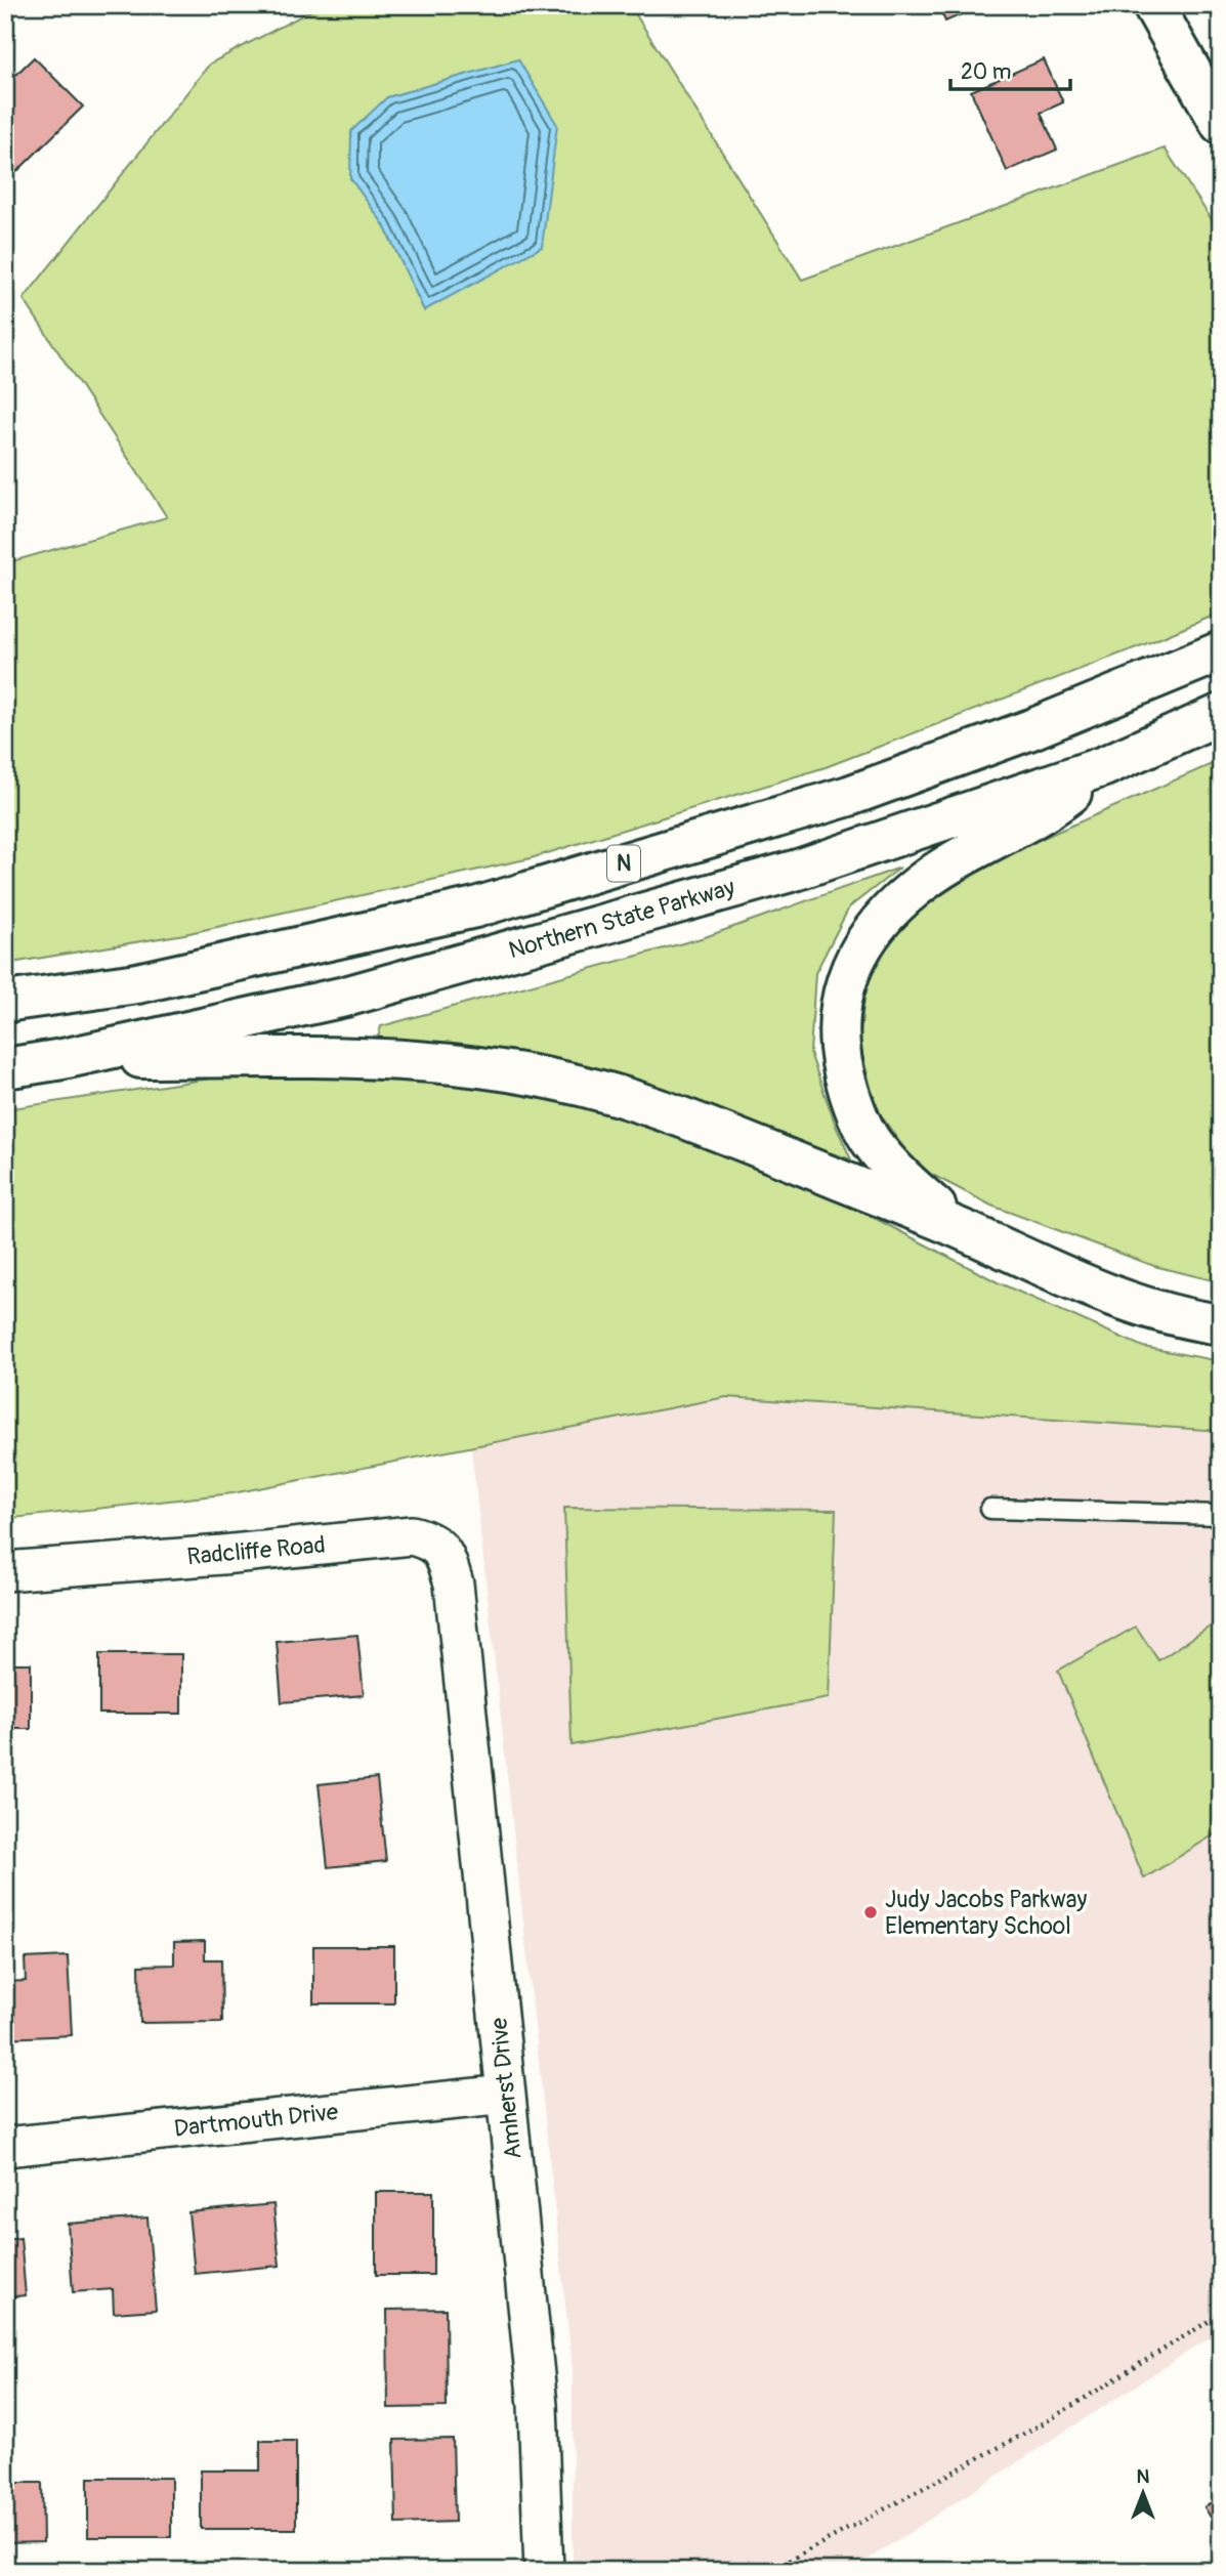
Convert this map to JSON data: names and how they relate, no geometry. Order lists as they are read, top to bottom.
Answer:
{
  "streets": {
    "main road": ["N", "Northern State Parkway"],
    "street": ["Radcliffe Road", "Amherst Drive", "Dartmouth Drive"]
  },
  "crossings": [
    ["Radcliffe Road", "Amherst Drive"],
    ["Amherst Drive", "Dartmouth Drive"]
  ],
  "places": ["Judy Jacobs Parkway Elementary School"],
  "scale_bar": "20 m",
  "north": "top"
}
